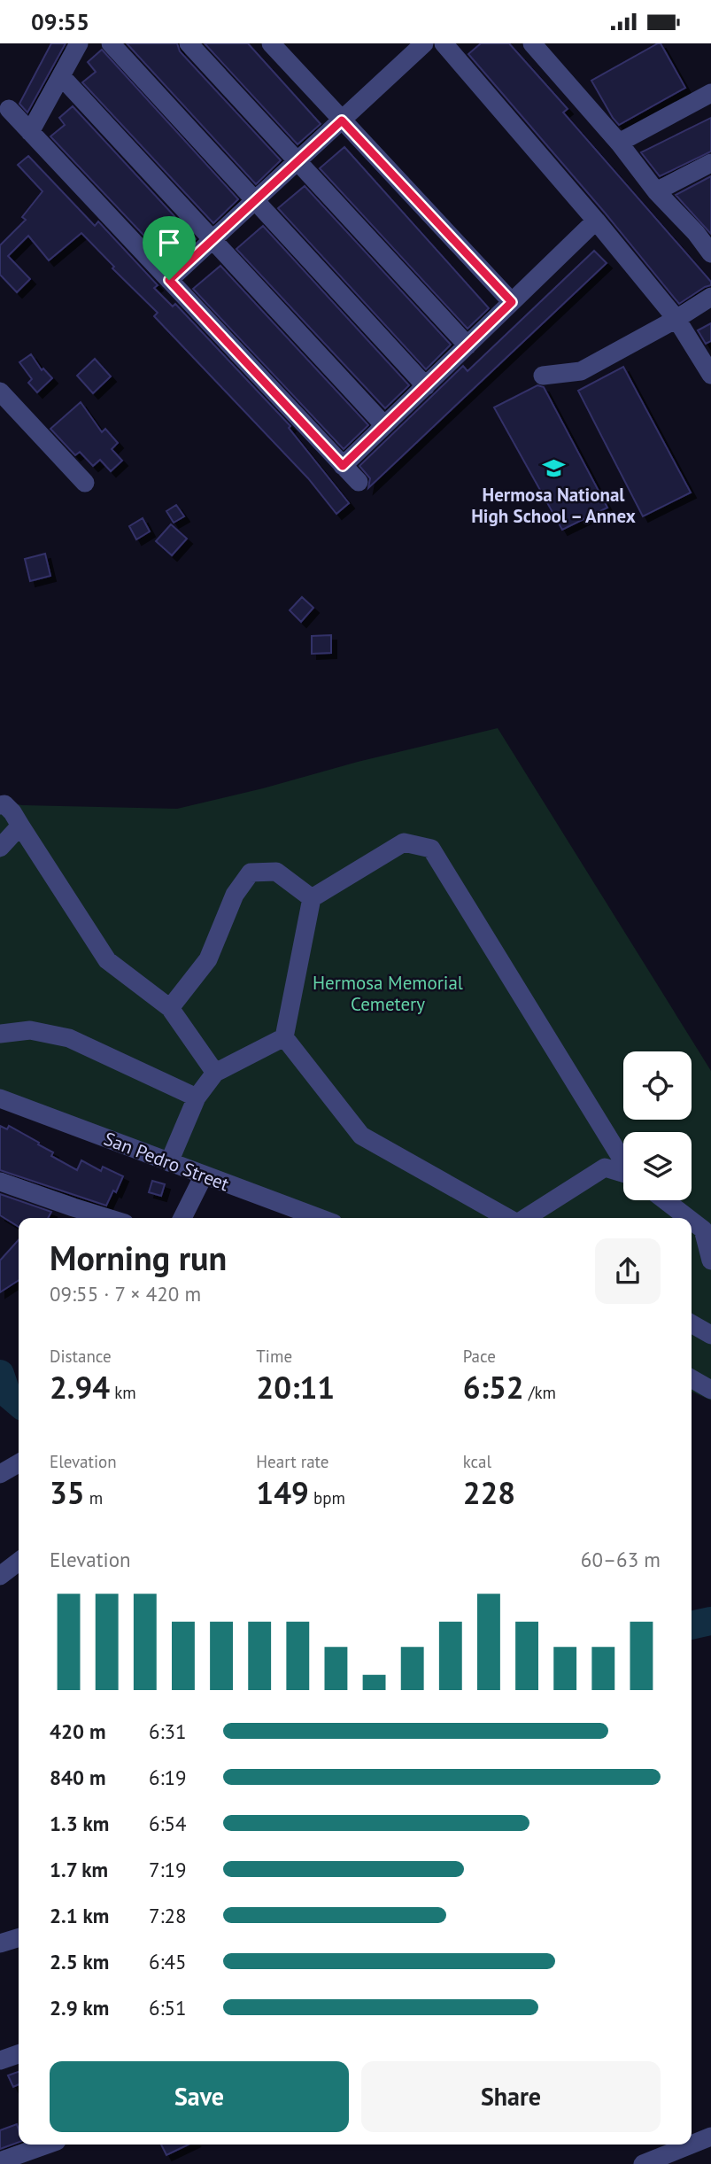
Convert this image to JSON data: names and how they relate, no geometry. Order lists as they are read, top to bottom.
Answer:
{
  "streets": {
    "street": ["San Pedro Street"]
  },
  "parks": ["Hermosa Memorial Cemetery"],
  "places": {
    "school or university": ["Hermosa National High School – Annex"]
  },
  "page": {
    "status": "09:55",
    "heading": ["Morning run", "09:55 · 7 × 420 m"],
    "stats": [
      ["Distance", "2.94 km"],
      ["Time", "20:11"],
      ["Pace", "6:52 /km"],
      ["Elevation", "35 m"],
      ["Heart rate", "149 bpm"],
      ["kcal", "228"]
    ],
    "chart": ["Elevation", "60–63 m"],
    "list": [
      {
        "name": "420 m",
        "note": "6:31"
      },
      {
        "name": "840 m",
        "note": "6:19"
      },
      {
        "name": "1.3 km",
        "note": "6:54"
      },
      {
        "name": "1.7 km",
        "note": "7:19"
      },
      {
        "name": "2.1 km",
        "note": "7:28"
      },
      {
        "name": "2.5 km",
        "note": "6:45"
      },
      {
        "name": "2.9 km",
        "note": "6:51"
      }
    ],
    "buttons": ["Save", "Share"]
  }
}
